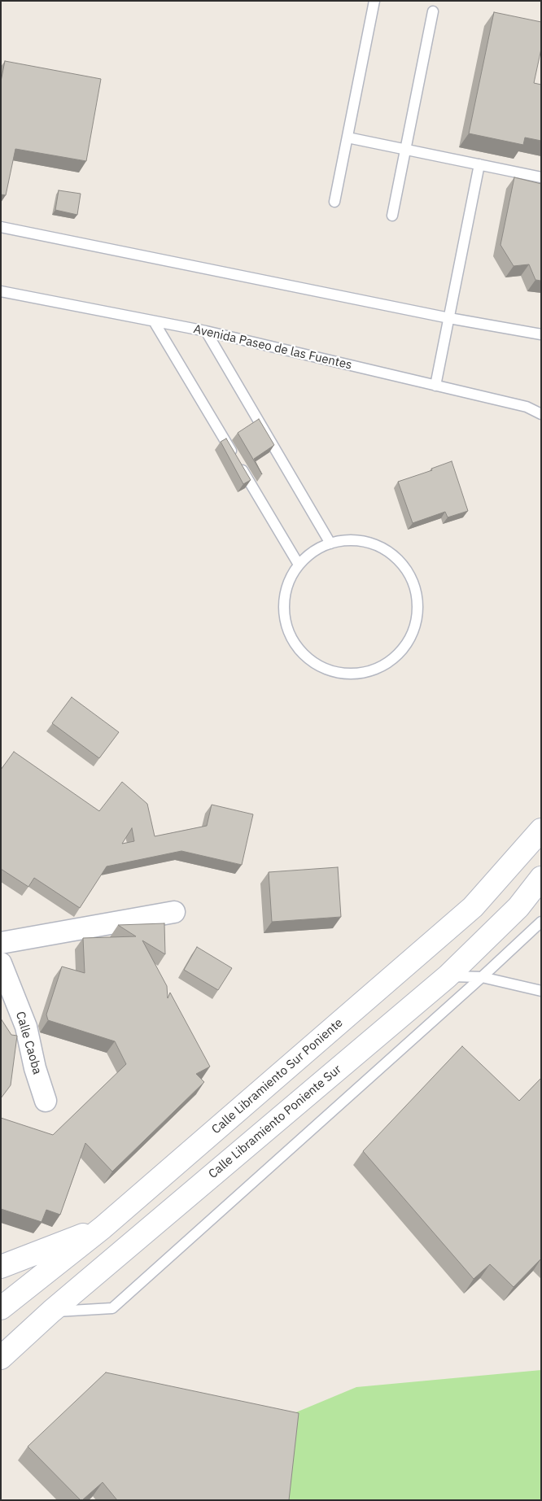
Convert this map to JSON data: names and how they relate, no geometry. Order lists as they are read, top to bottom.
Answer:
{
  "streets": {
    "main road": ["Calle Libramiento Sur Poniente", "Calle Libramiento Poniente Sur"],
    "street": ["Calle Caoba"],
    "lane": ["Avenida Paseo de las Fuentes"]
  }
}
